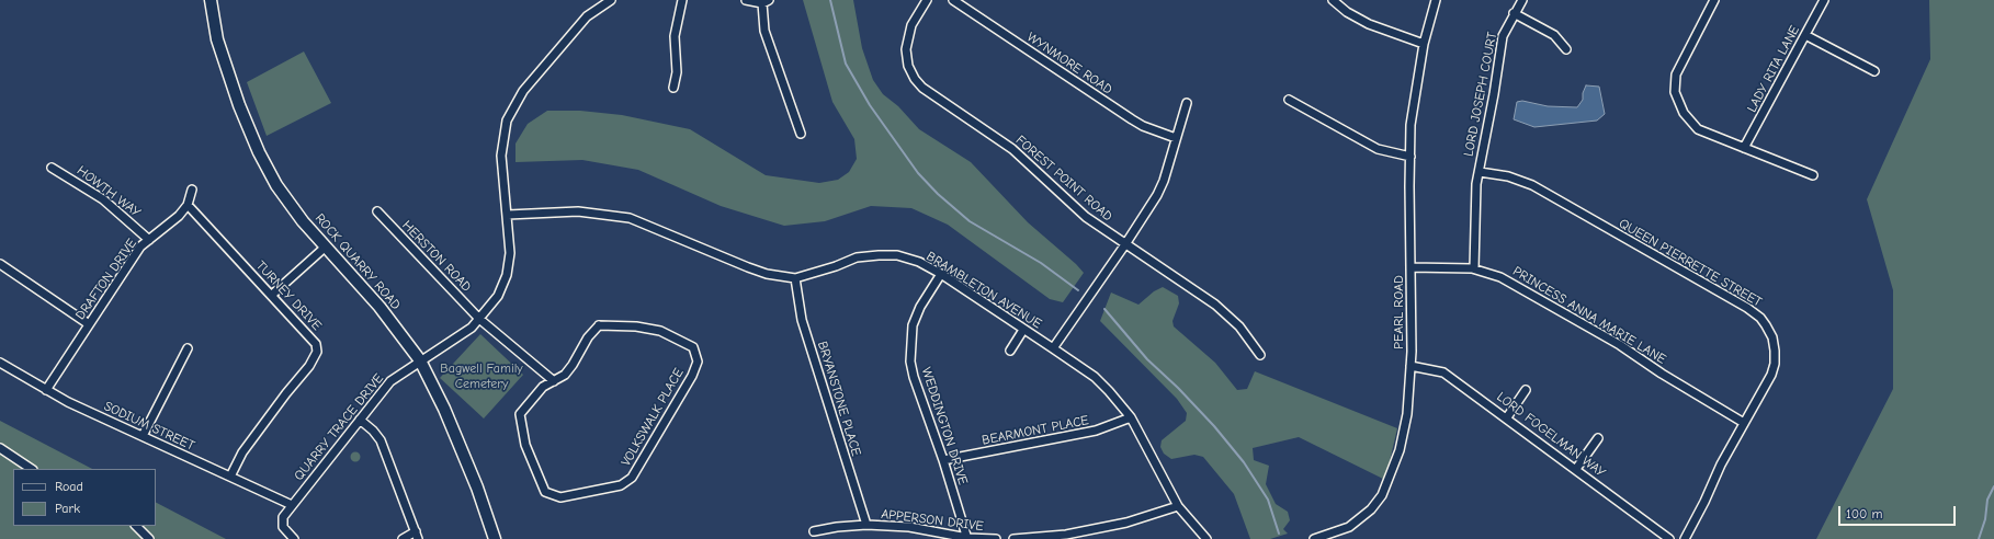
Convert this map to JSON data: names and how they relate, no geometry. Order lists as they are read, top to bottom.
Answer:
{
  "streets": {
    "main road": ["ROCK QUARRY ROAD"],
    "street": [
      "WYNMORE ROAD",
      "LADY RITA LANE",
      "LORD JOSEPH COURT",
      "FOREST POINT ROAD",
      "HOWTH WAY",
      "HERSTON ROAD",
      "QUEEN PIERRETTE STREET",
      "DRAFTON DRIVE",
      "BRAMBLETON AVENUE",
      "TURNEY DRIVE",
      "PEARL ROAD",
      "PRINCESS ANNA MARIE LANE",
      "BRYANSTONE PLACE",
      "VOLKSWALK PLACE",
      "SODIUM STREET",
      "WEDDINGTON DRIVE",
      "QUARRY TRACE DRIVE",
      "BEARMONT PLACE",
      "LORD FOGELMAN WAY",
      "APPERSON DRIVE"
    ]
  },
  "crossings": [
    ["LORD JOSEPH COURT", "QUEEN PIERRETTE STREET"],
    ["LORD JOSEPH COURT", "PRINCESS ANNA MARIE LANE"],
    ["HOWTH WAY", "DRAFTON DRIVE"],
    ["HERSTON ROAD", "VOLKSWALK PLACE"],
    ["HERSTON ROAD", "QUARRY TRACE DRIVE"],
    ["ROCK QUARRY ROAD", "QUARRY TRACE DRIVE"],
    ["QUEEN PIERRETTE STREET", "PRINCESS ANNA MARIE LANE"],
    ["DRAFTON DRIVE", "TURNEY DRIVE"],
    ["DRAFTON DRIVE", "SODIUM STREET"],
    ["BRAMBLETON AVENUE", "BRYANSTONE PLACE"],
    ["BRAMBLETON AVENUE", "WEDDINGTON DRIVE"],
    ["BRAMBLETON AVENUE", "QUARRY TRACE DRIVE"],
    ["BRAMBLETON AVENUE", "BEARMONT PLACE"],
    ["TURNEY DRIVE", "SODIUM STREET"],
    ["PEARL ROAD", "PRINCESS ANNA MARIE LANE"],
    ["PEARL ROAD", "LORD FOGELMAN WAY"],
    ["BRYANSTONE PLACE", "APPERSON DRIVE"],
    ["SODIUM STREET", "QUARRY TRACE DRIVE"],
    ["WEDDINGTON DRIVE", "BEARMONT PLACE"],
    ["WEDDINGTON DRIVE", "APPERSON DRIVE"]
  ],
  "parks": ["Bagwell Family Cemetery"],
  "legend": ["Road", "Park"],
  "scale_bar": "100 m"
}
